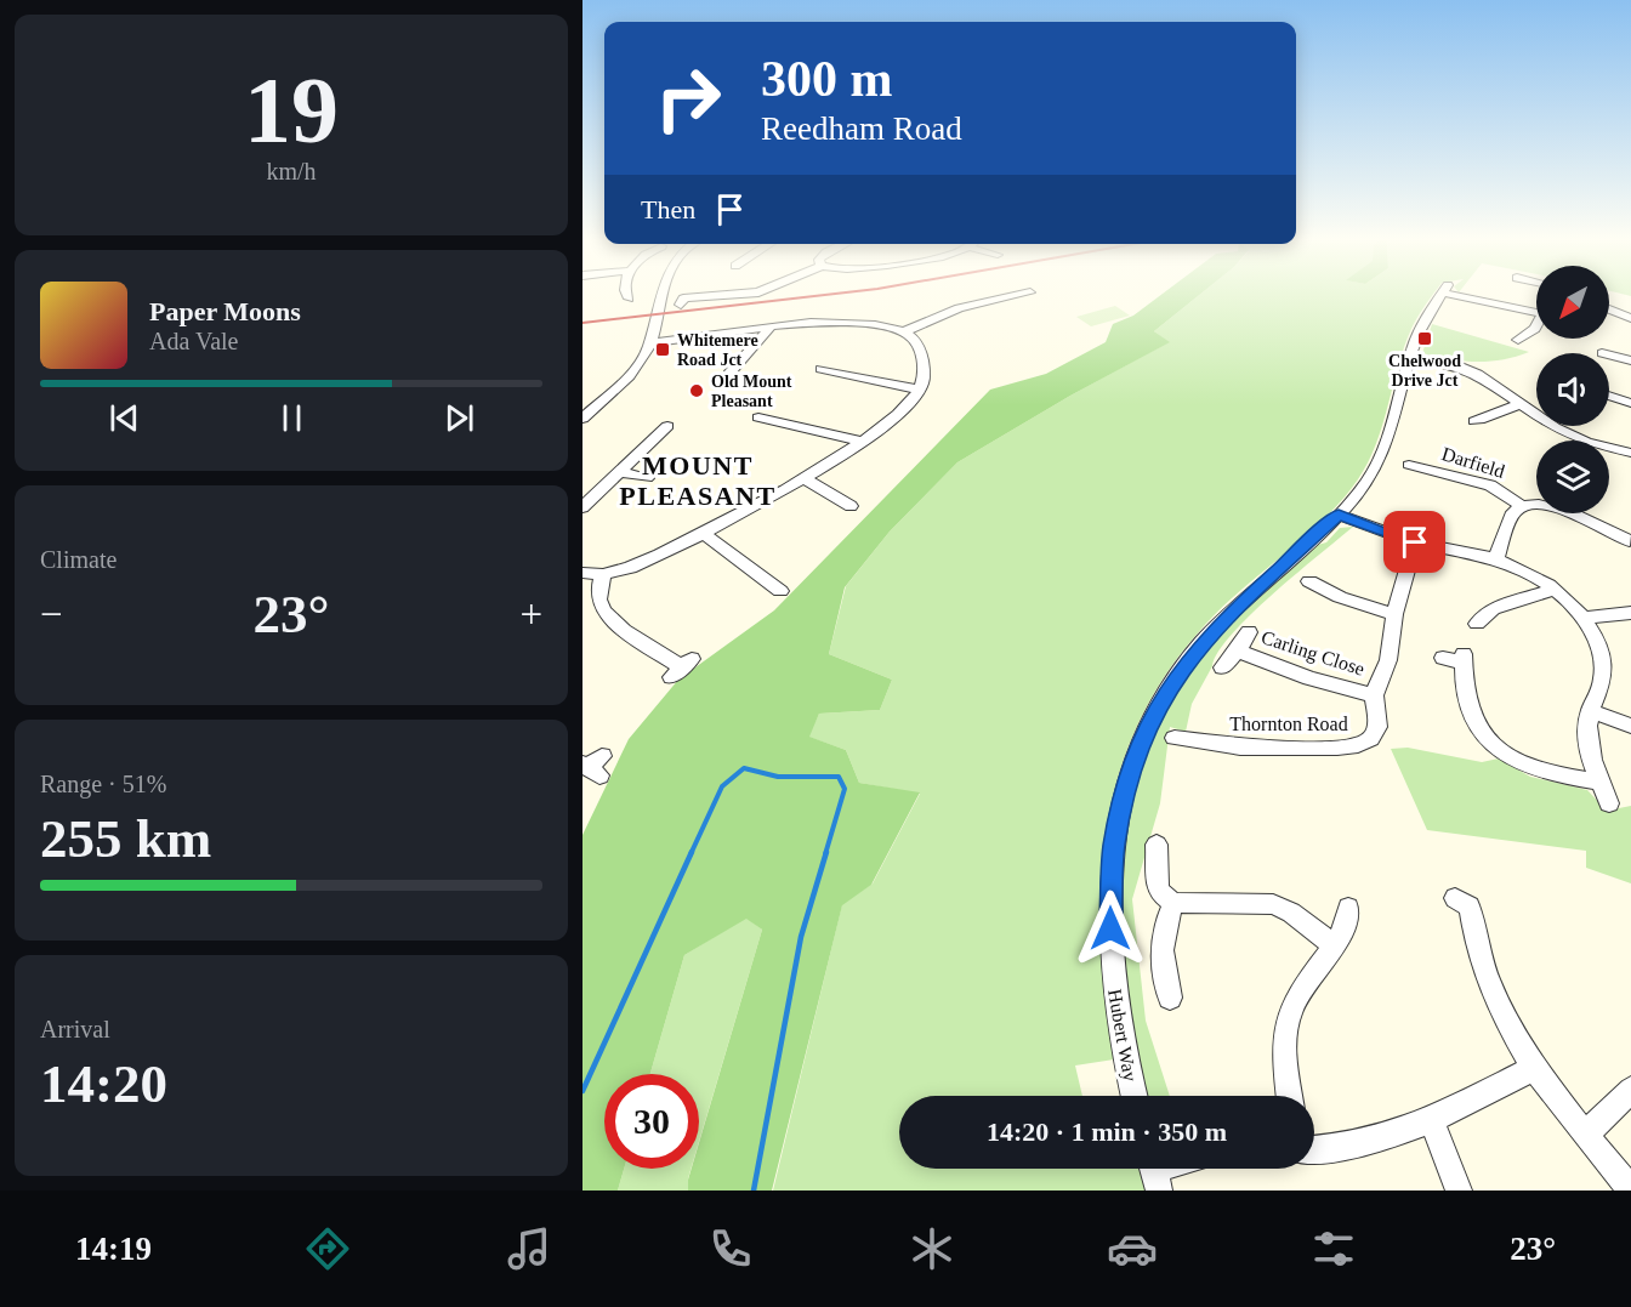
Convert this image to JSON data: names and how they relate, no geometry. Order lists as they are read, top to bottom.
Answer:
{
  "streets": {
    "street": [
      "Darfield",
      "Carling Close",
      "Thornton Road",
      "Hubert Way"
    ]
  },
  "crossings": [
    ["Carling Close", "Thornton Road"]
  ],
  "districts": ["MOUNT PLEASANT"],
  "places": {
    "transit": ["Chelwood Drive Jct", "Whitemere Road Jct"],
    "other": ["Old Mount Pleasant"]
  },
  "north": "bottom left",
  "page": {
    "tile": [
      ["19", "km/h"],
      "Climate",
      ["Range · 51%", "255 km"],
      ["Arrival", "14:20"]
    ],
    "turn": ["300 m", "Reedham Road"],
    "then": "Then",
    "song": ["Paper Moons", "Ada Vale"],
    "heat": ["−", "23°", "+"],
    "limit": "30",
    "trip": "14:20 · 1 min · 350 m",
    "tabs": ["14:19", "23°"]
  }
}
